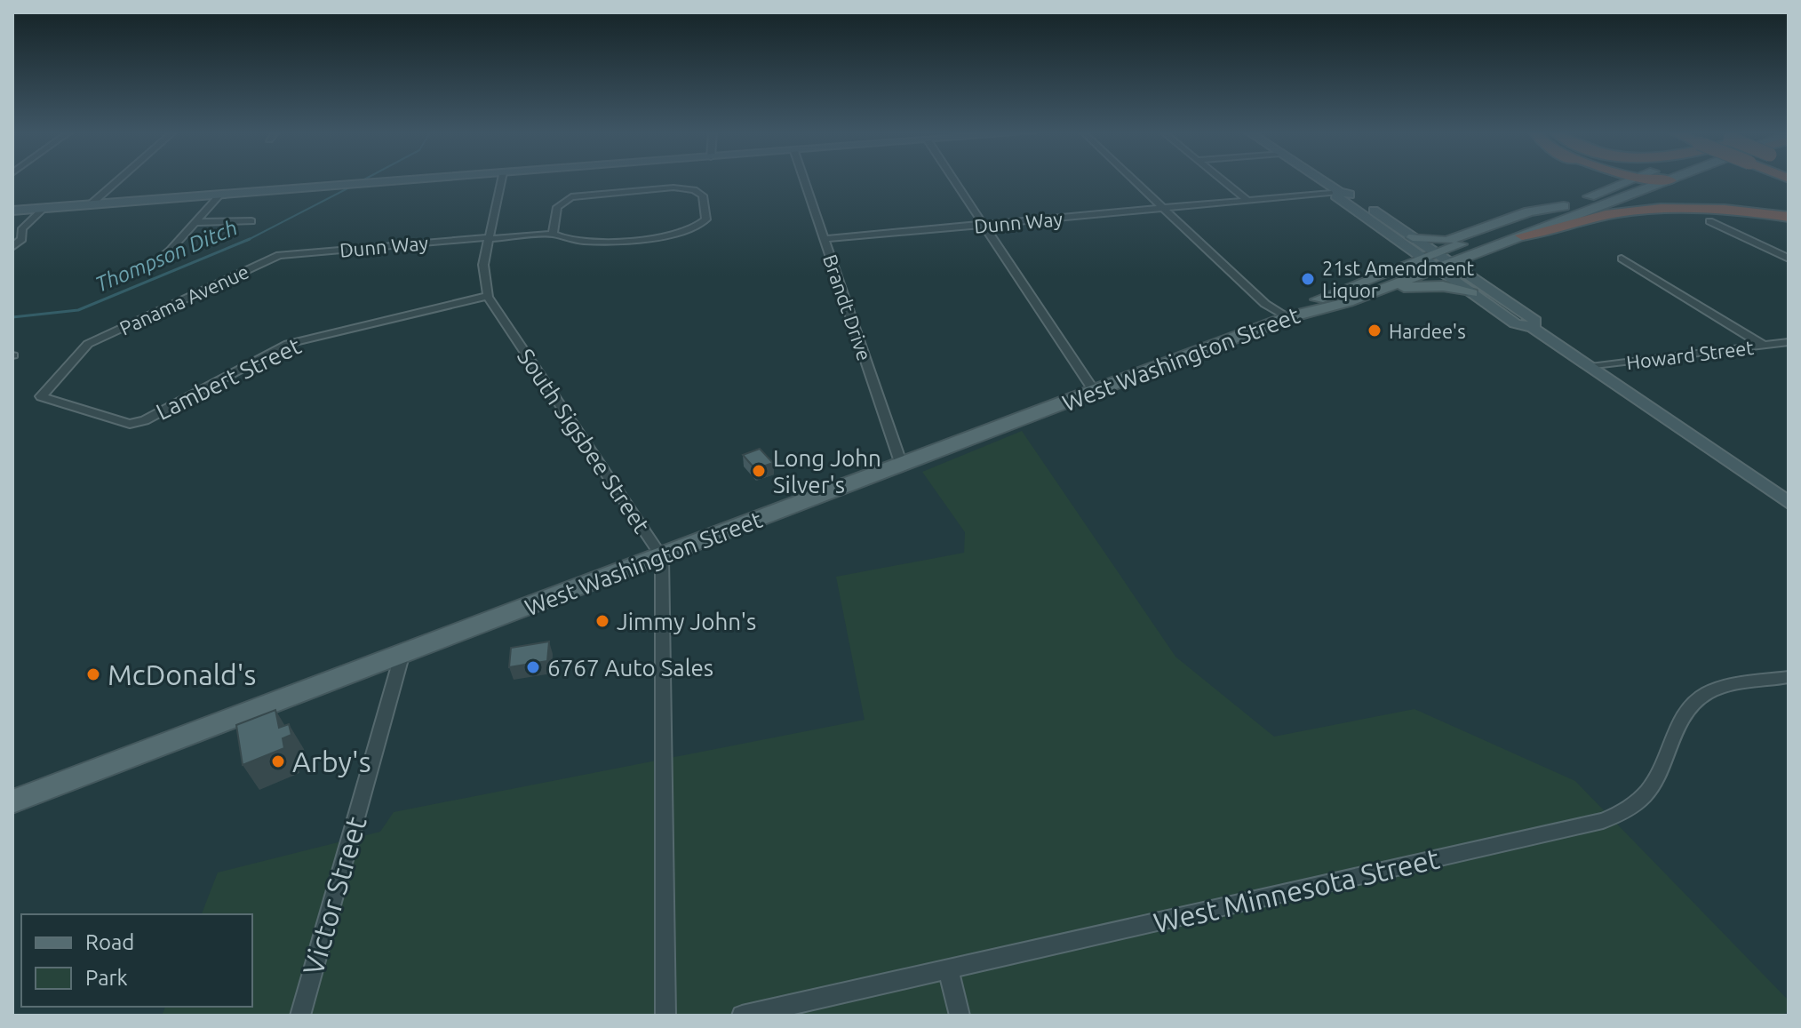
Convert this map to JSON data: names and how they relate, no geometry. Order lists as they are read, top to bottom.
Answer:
{
  "streets": {
    "main road": ["West Washington Street"],
    "street": [
      "Dunn Way",
      "Panama Avenue",
      "Brandt Drive",
      "Howard Street",
      "Lambert Street",
      "South Sigsbee Street",
      "West Minnesota Street",
      "Victor Street"
    ]
  },
  "crossings": [
    ["Dunn Way", "Panama Avenue"],
    ["Dunn Way", "Brandt Drive"],
    ["Dunn Way", "South Sigsbee Street"],
    ["Panama Avenue", "Lambert Street"],
    ["Brandt Drive", "West Washington Street"],
    ["West Washington Street", "South Sigsbee Street"],
    ["West Washington Street", "Victor Street"],
    ["Lambert Street", "South Sigsbee Street"]
  ],
  "water": ["Thompson Ditch"],
  "places": [
    "21st Amendment Liquor",
    "Hardee's",
    "Long John Silver's",
    "Jimmy John's",
    "6767 Auto Sales",
    "McDonald's",
    "Arby's"
  ],
  "legend": ["Road", "Park"]
}
